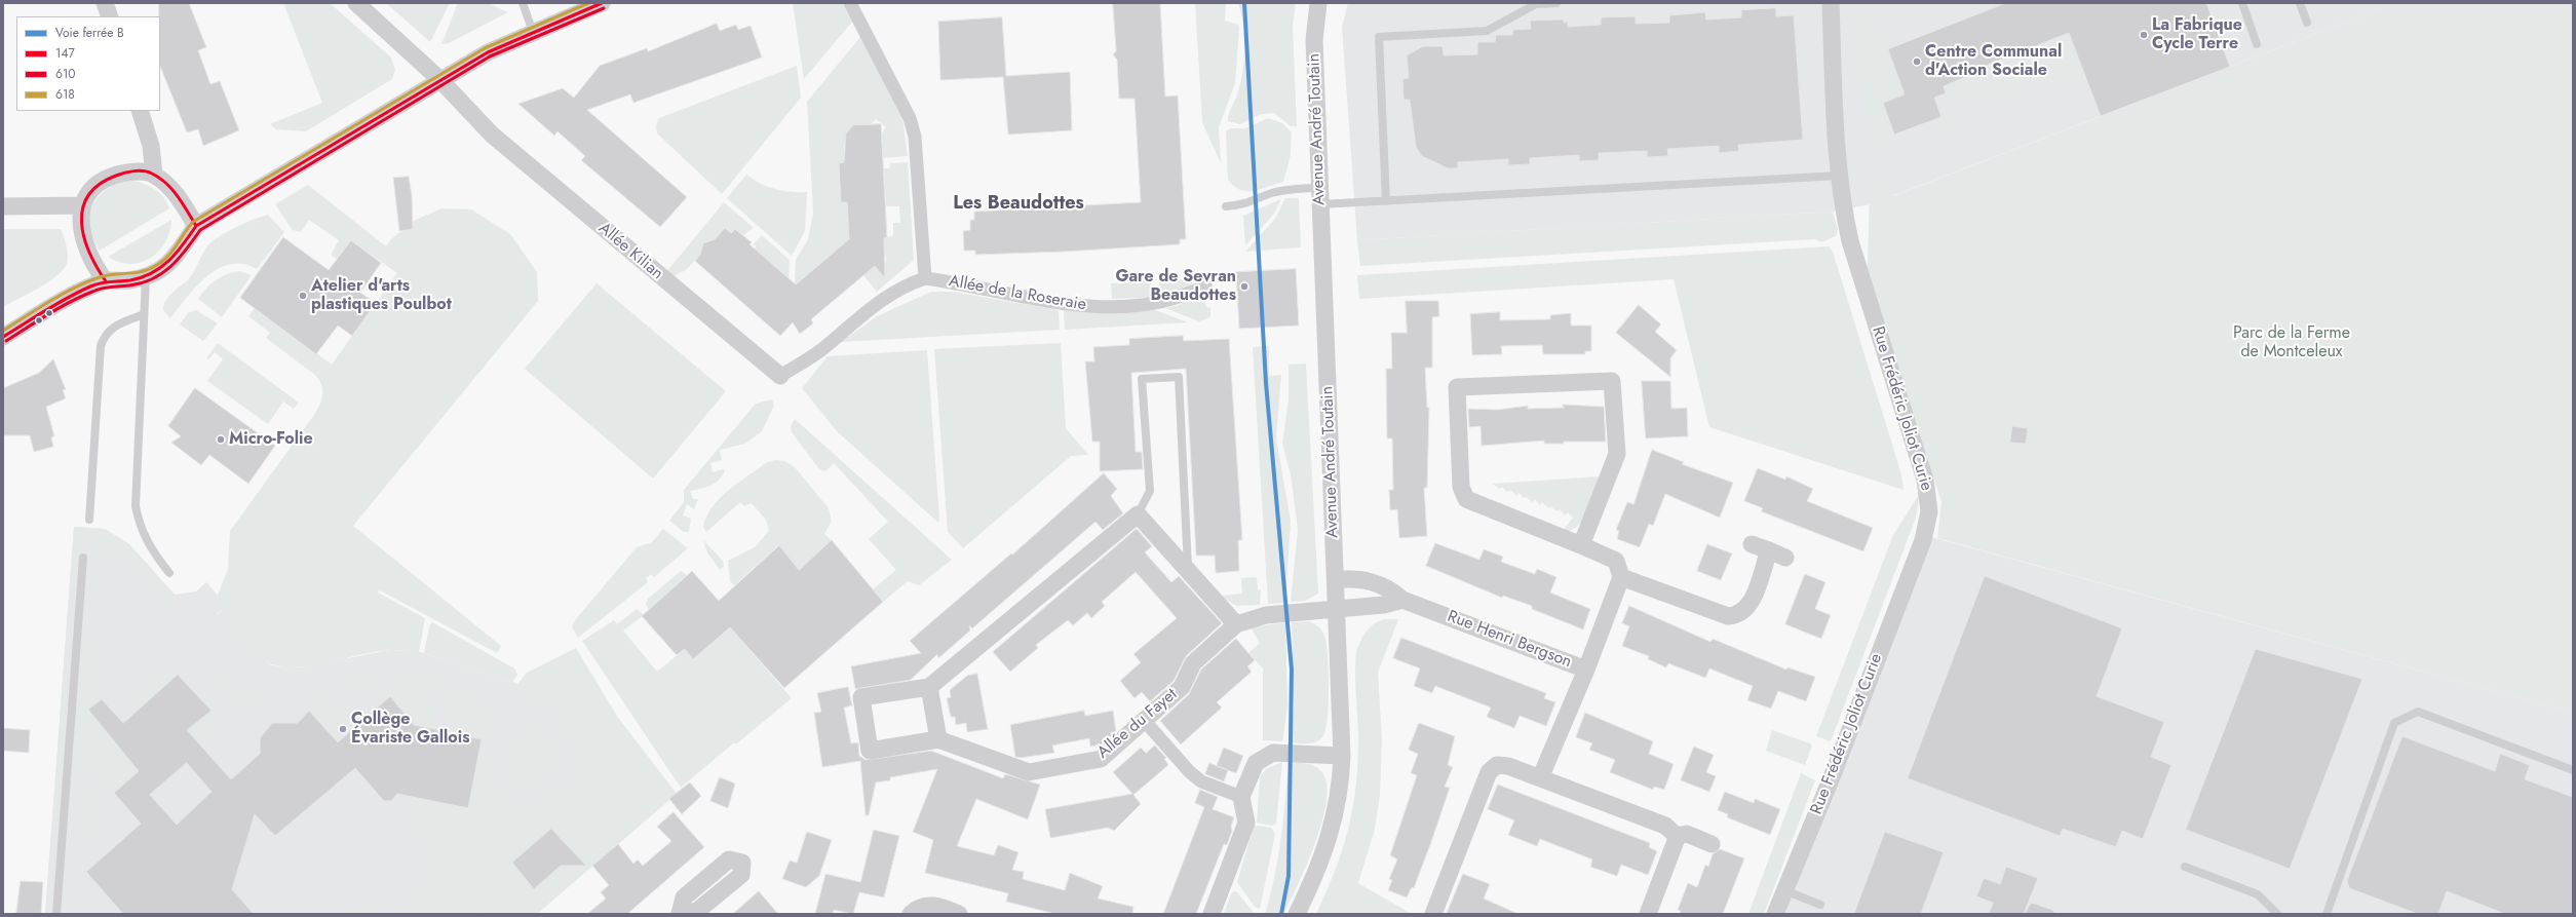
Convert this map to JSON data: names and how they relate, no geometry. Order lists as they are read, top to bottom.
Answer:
{
  "streets": {
    "street": [
      "Avenue André Toutain",
      "Allée Kilian",
      "Allée de la Roseraie",
      "Rue Frédéric Joliot Curie",
      "Rue Henri Bergson",
      "Allée du Fayet"
    ]
  },
  "crossings": [
    ["Avenue André Toutain", "Rue Henri Bergson"],
    ["Avenue André Toutain", "Allée du Fayet"],
    ["Allée Kilian", "Allée de la Roseraie"]
  ],
  "districts": ["Les Beaudottes"],
  "parks": ["Parc de la Ferme de Montceleux"],
  "places": [
    "La Fabrique Cycle Terre",
    "Centre Communal d'Action Sociale",
    "Gare de Sevran Beaudottes",
    "Atelier d'arts plastiques Poulbot",
    "Micro-Folie",
    "Collège Évariste Gallois"
  ],
  "lines": [
    "rail line B",
    "transit line 147",
    "transit line 618",
    "transit line 610"
  ],
  "legend": [
    "Voie ferrée B",
    "147",
    "610",
    "618"
  ]
}
